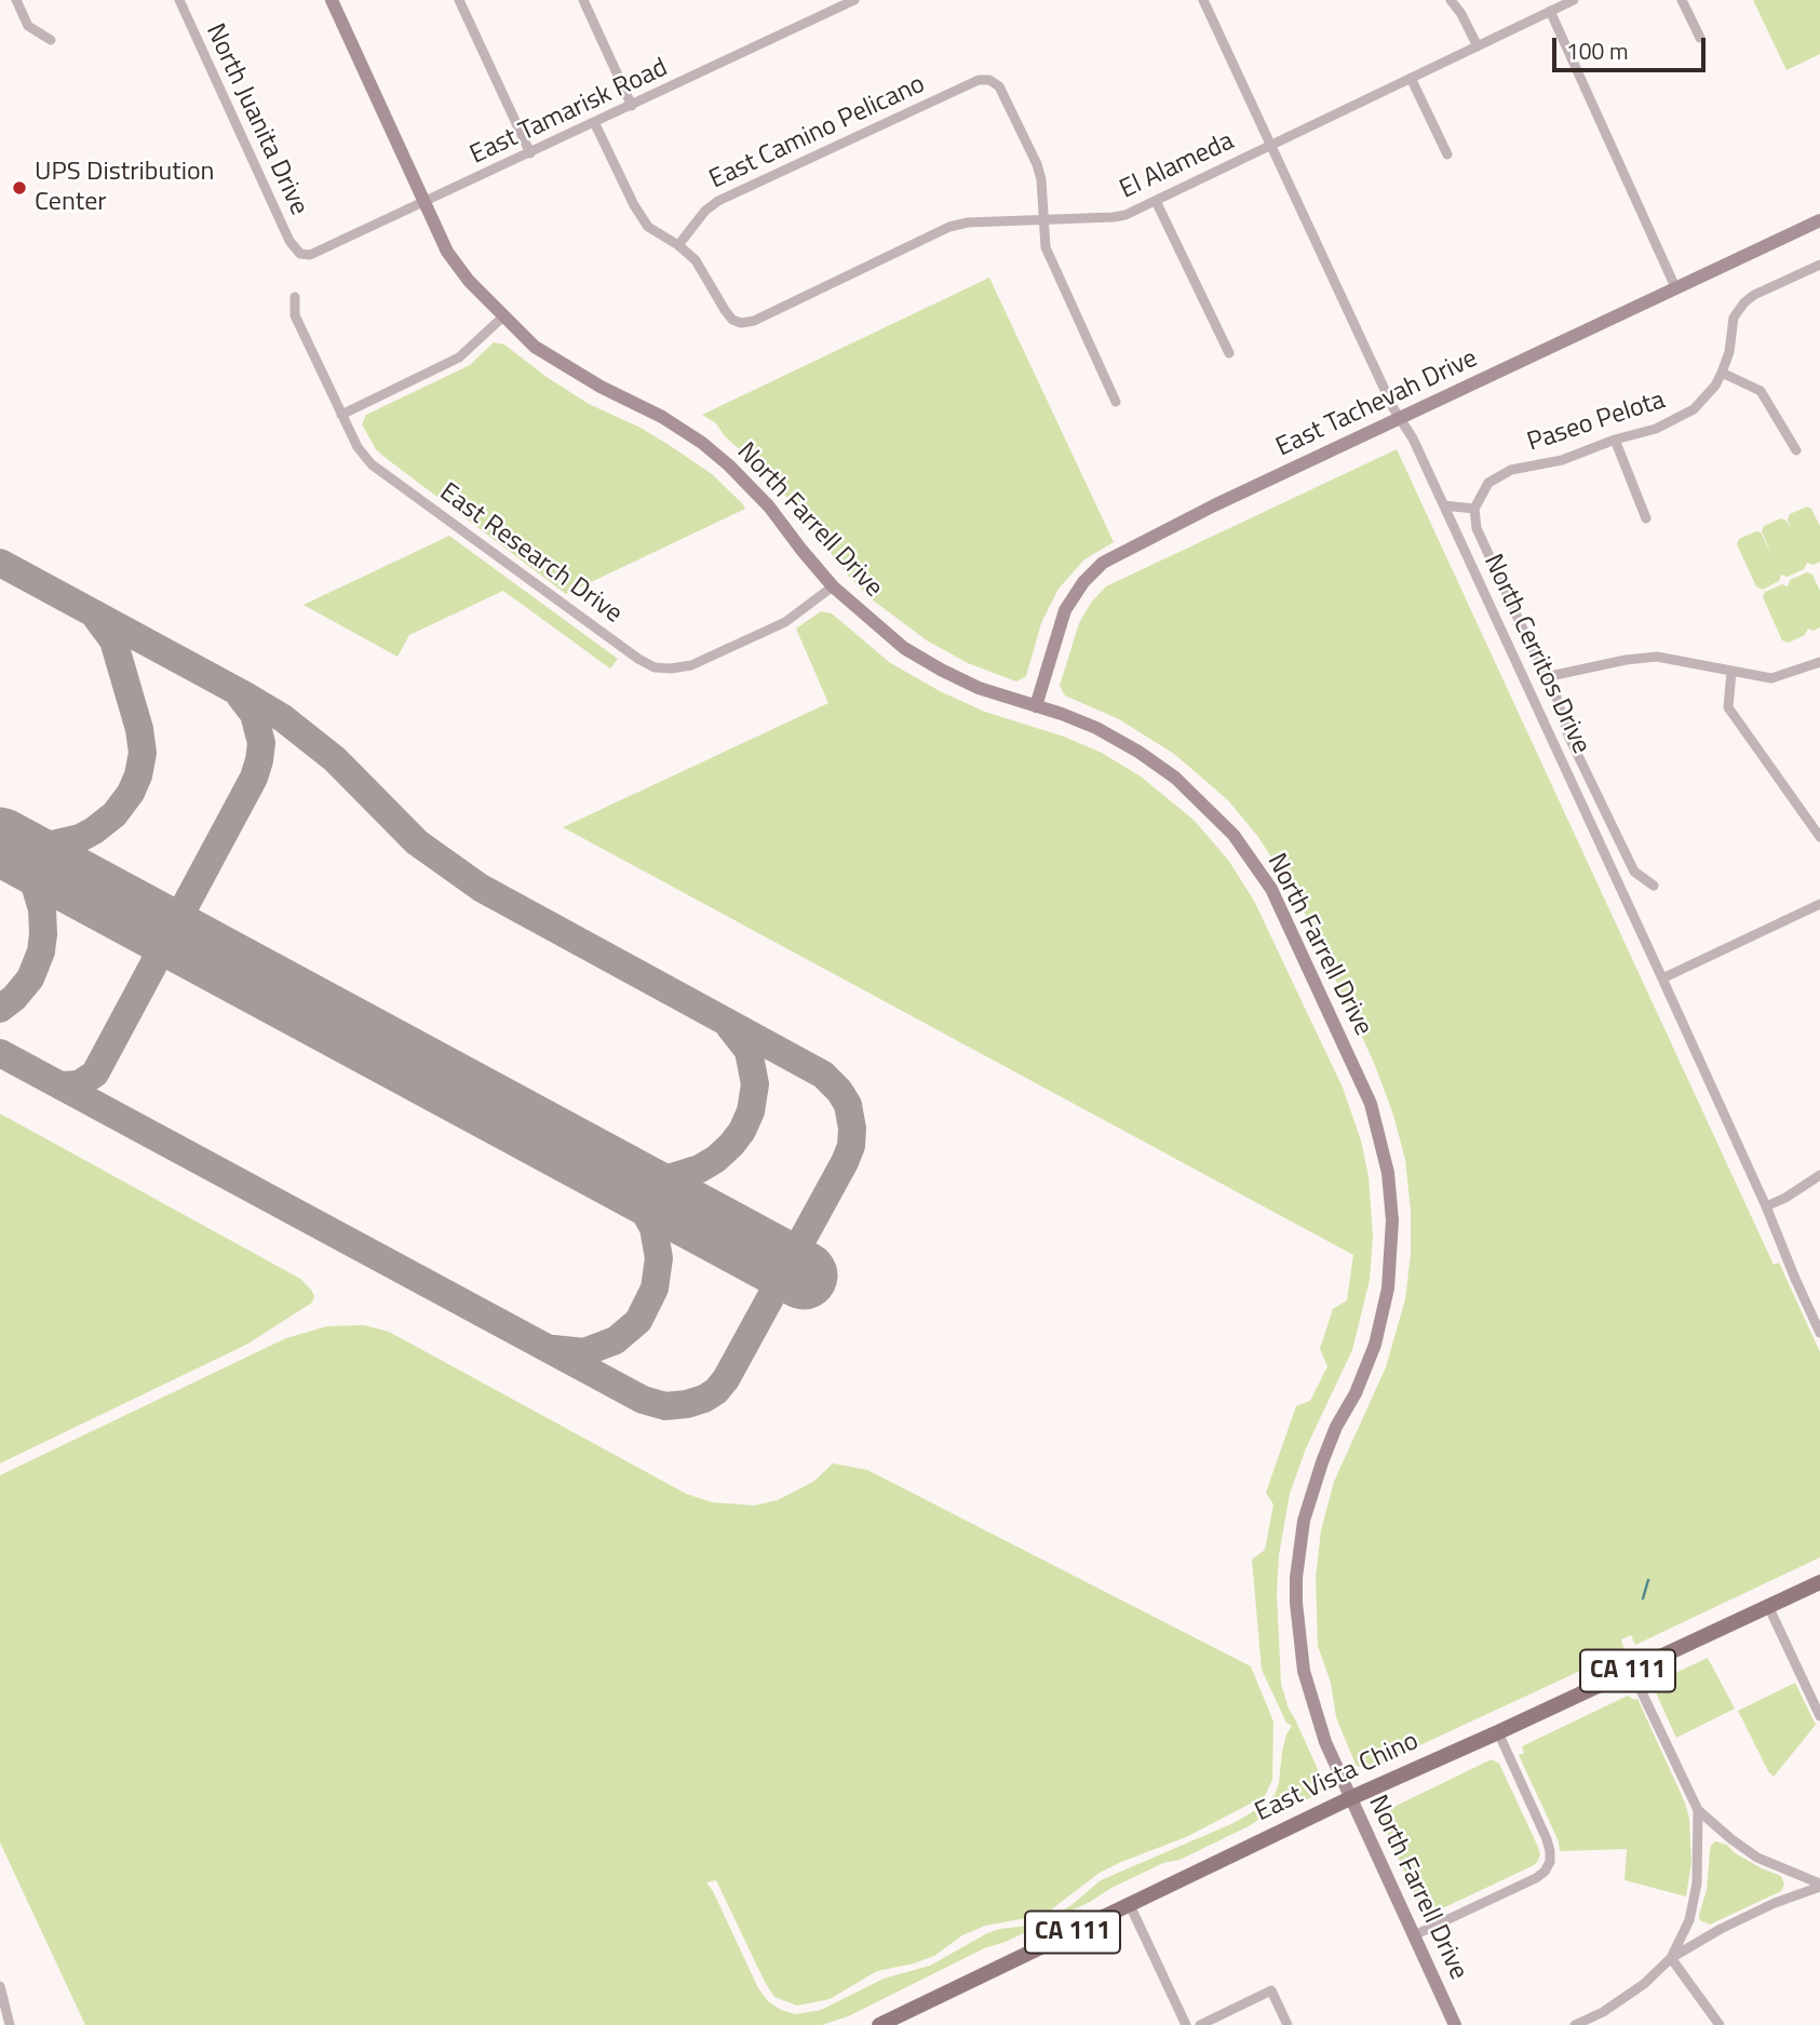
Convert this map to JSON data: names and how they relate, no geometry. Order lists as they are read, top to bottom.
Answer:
{
  "streets": {
    "main road": ["CA 111", "East Vista Chino"],
    "street": [
      "East Tamarisk Road",
      "North Juanita Drive",
      "East Camino Pelicano",
      "El Alameda",
      "East Tachevah Drive",
      "Paseo Pelota",
      "North Farrell Drive",
      "East Research Drive",
      "North Cerritos Drive"
    ]
  },
  "crossings": [
    ["East Tamarisk Road", "North Juanita Drive"],
    ["East Tamarisk Road", "North Farrell Drive"],
    ["East Camino Pelicano", "El Alameda"],
    ["El Alameda", "North Cerritos Drive"],
    ["East Tachevah Drive", "North Farrell Drive"],
    ["East Tachevah Drive", "North Cerritos Drive"],
    ["North Farrell Drive", "East Research Drive"],
    ["North Farrell Drive", "East Vista Chino"]
  ],
  "places": ["UPS Distribution Center"],
  "scale_bar": "100 m"
}
